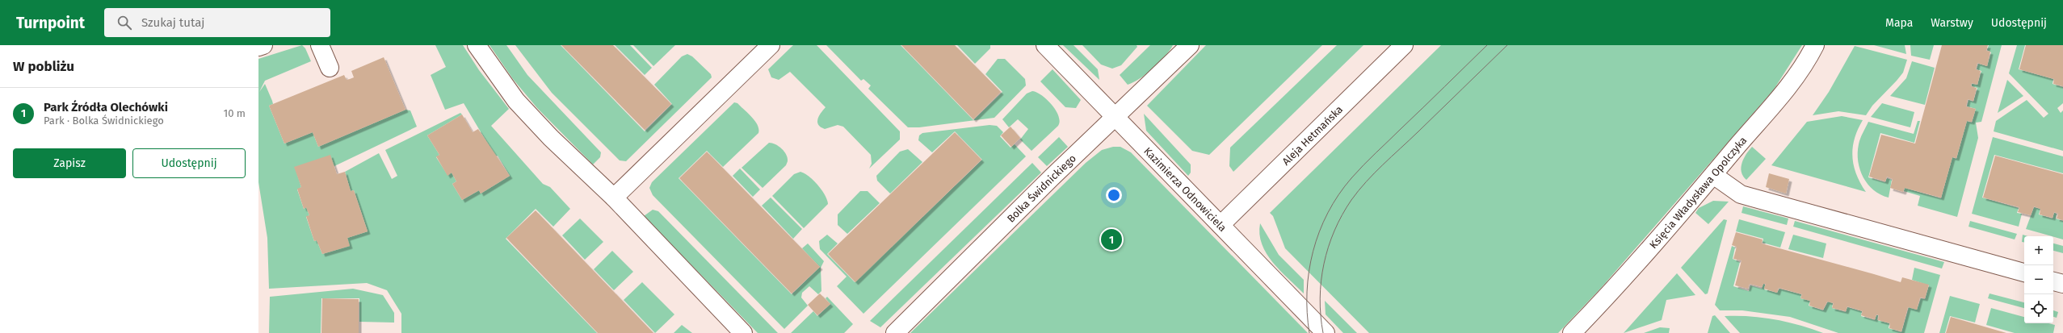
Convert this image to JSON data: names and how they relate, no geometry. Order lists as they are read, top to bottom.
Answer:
{
  "streets": {
    "street": [
      "Aleja Hetmańska",
      "Bolka Świdnickiego",
      "Kazimierza Odnowiciela",
      "Księcia Władysława Opolczyka"
    ]
  },
  "crossings": [
    ["Aleja Hetmańska", "Kazimierza Odnowiciela"],
    ["Bolka Świdnickiego", "Kazimierza Odnowiciela"]
  ],
  "page": {
    "header": "Turnpoint",
    "search": "Szukaj tutaj",
    "nav": ["Mapa", "Warstwy", "Udostępnij"],
    "heading": "W pobliżu",
    "list": [
      {
        "mark": "1",
        "name": "Park Źródła Olechówki",
        "note": "Park · Bolka Świdnickiego",
        "value": "10 m"
      }
    ],
    "buttons": ["Zapisz", "Udostępnij"],
    "pins": "1",
    "map_buttons": ["+", "−"]
  }
}
